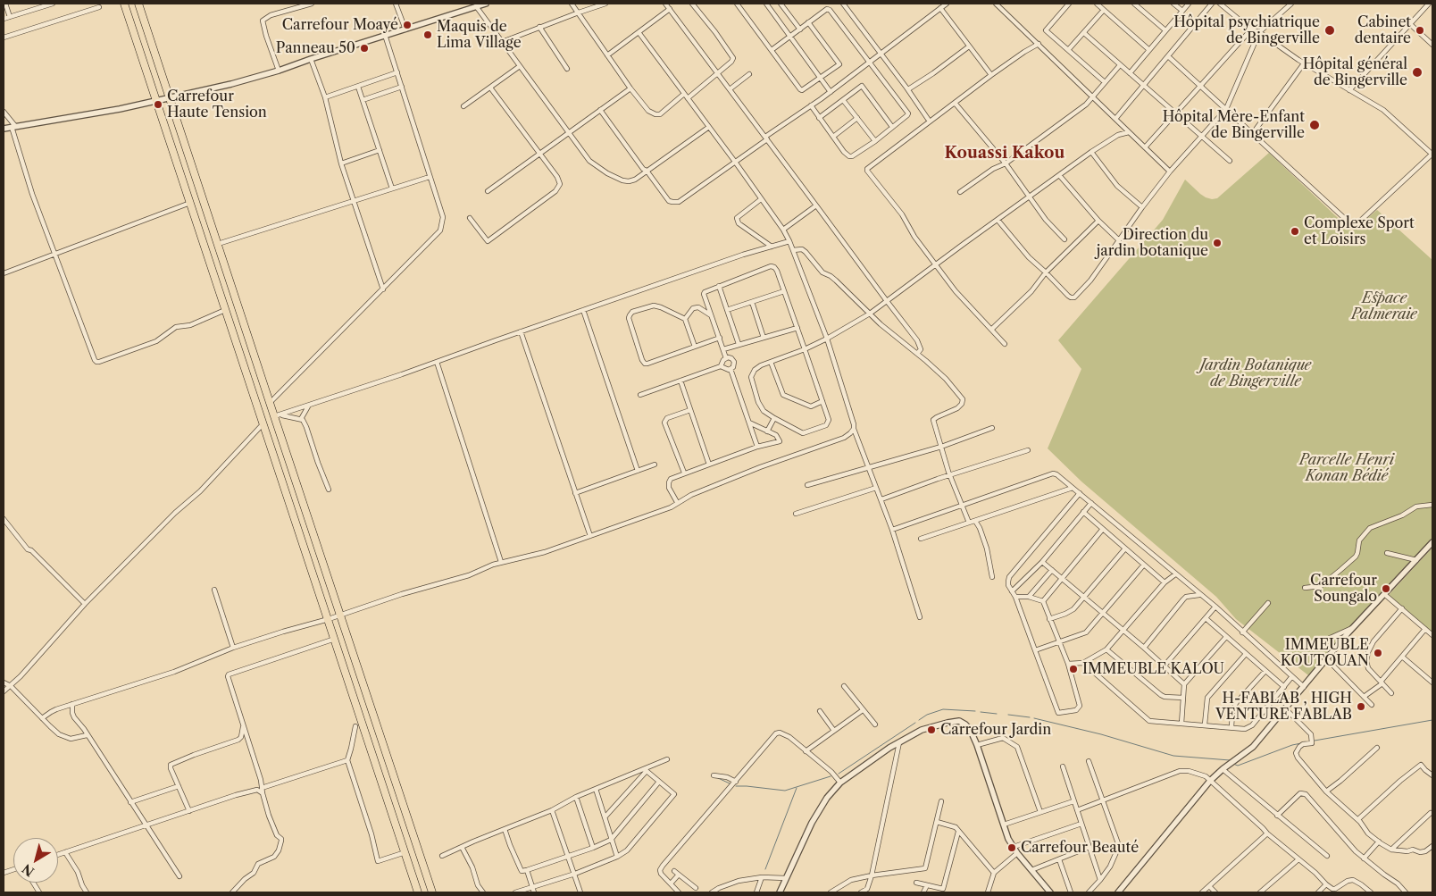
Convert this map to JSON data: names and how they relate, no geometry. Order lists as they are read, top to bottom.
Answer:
{
  "districts": ["Kouassi Kakou"],
  "parks": ["Espace Palmeraie", "Jardin Botanique de Bingerville", "Parcelle Henri Konan Bédié"],
  "places": [
    "Carrefour Moayé",
    "Hôpital psychiatrique de Bingerville",
    "Cabinet dentaire",
    "Maquis de Lima Village",
    "Panneau 50",
    "Hôpital général de Bingerville",
    "Carrefour Haute Tension",
    "Hôpital Mère-Enfant de Bingerville",
    "Complexe Sport et Loisirs",
    "Direction du jardin botanique",
    "Carrefour Soungalo",
    "IMMEUBLE KOUTOUAN",
    "IMMEUBLE KALOU",
    "H-FABLAB , HIGH VENTURE FABLAB",
    "Carrefour Jardin",
    "Carrefour Beauté"
  ],
  "north": "bottom left"
}
